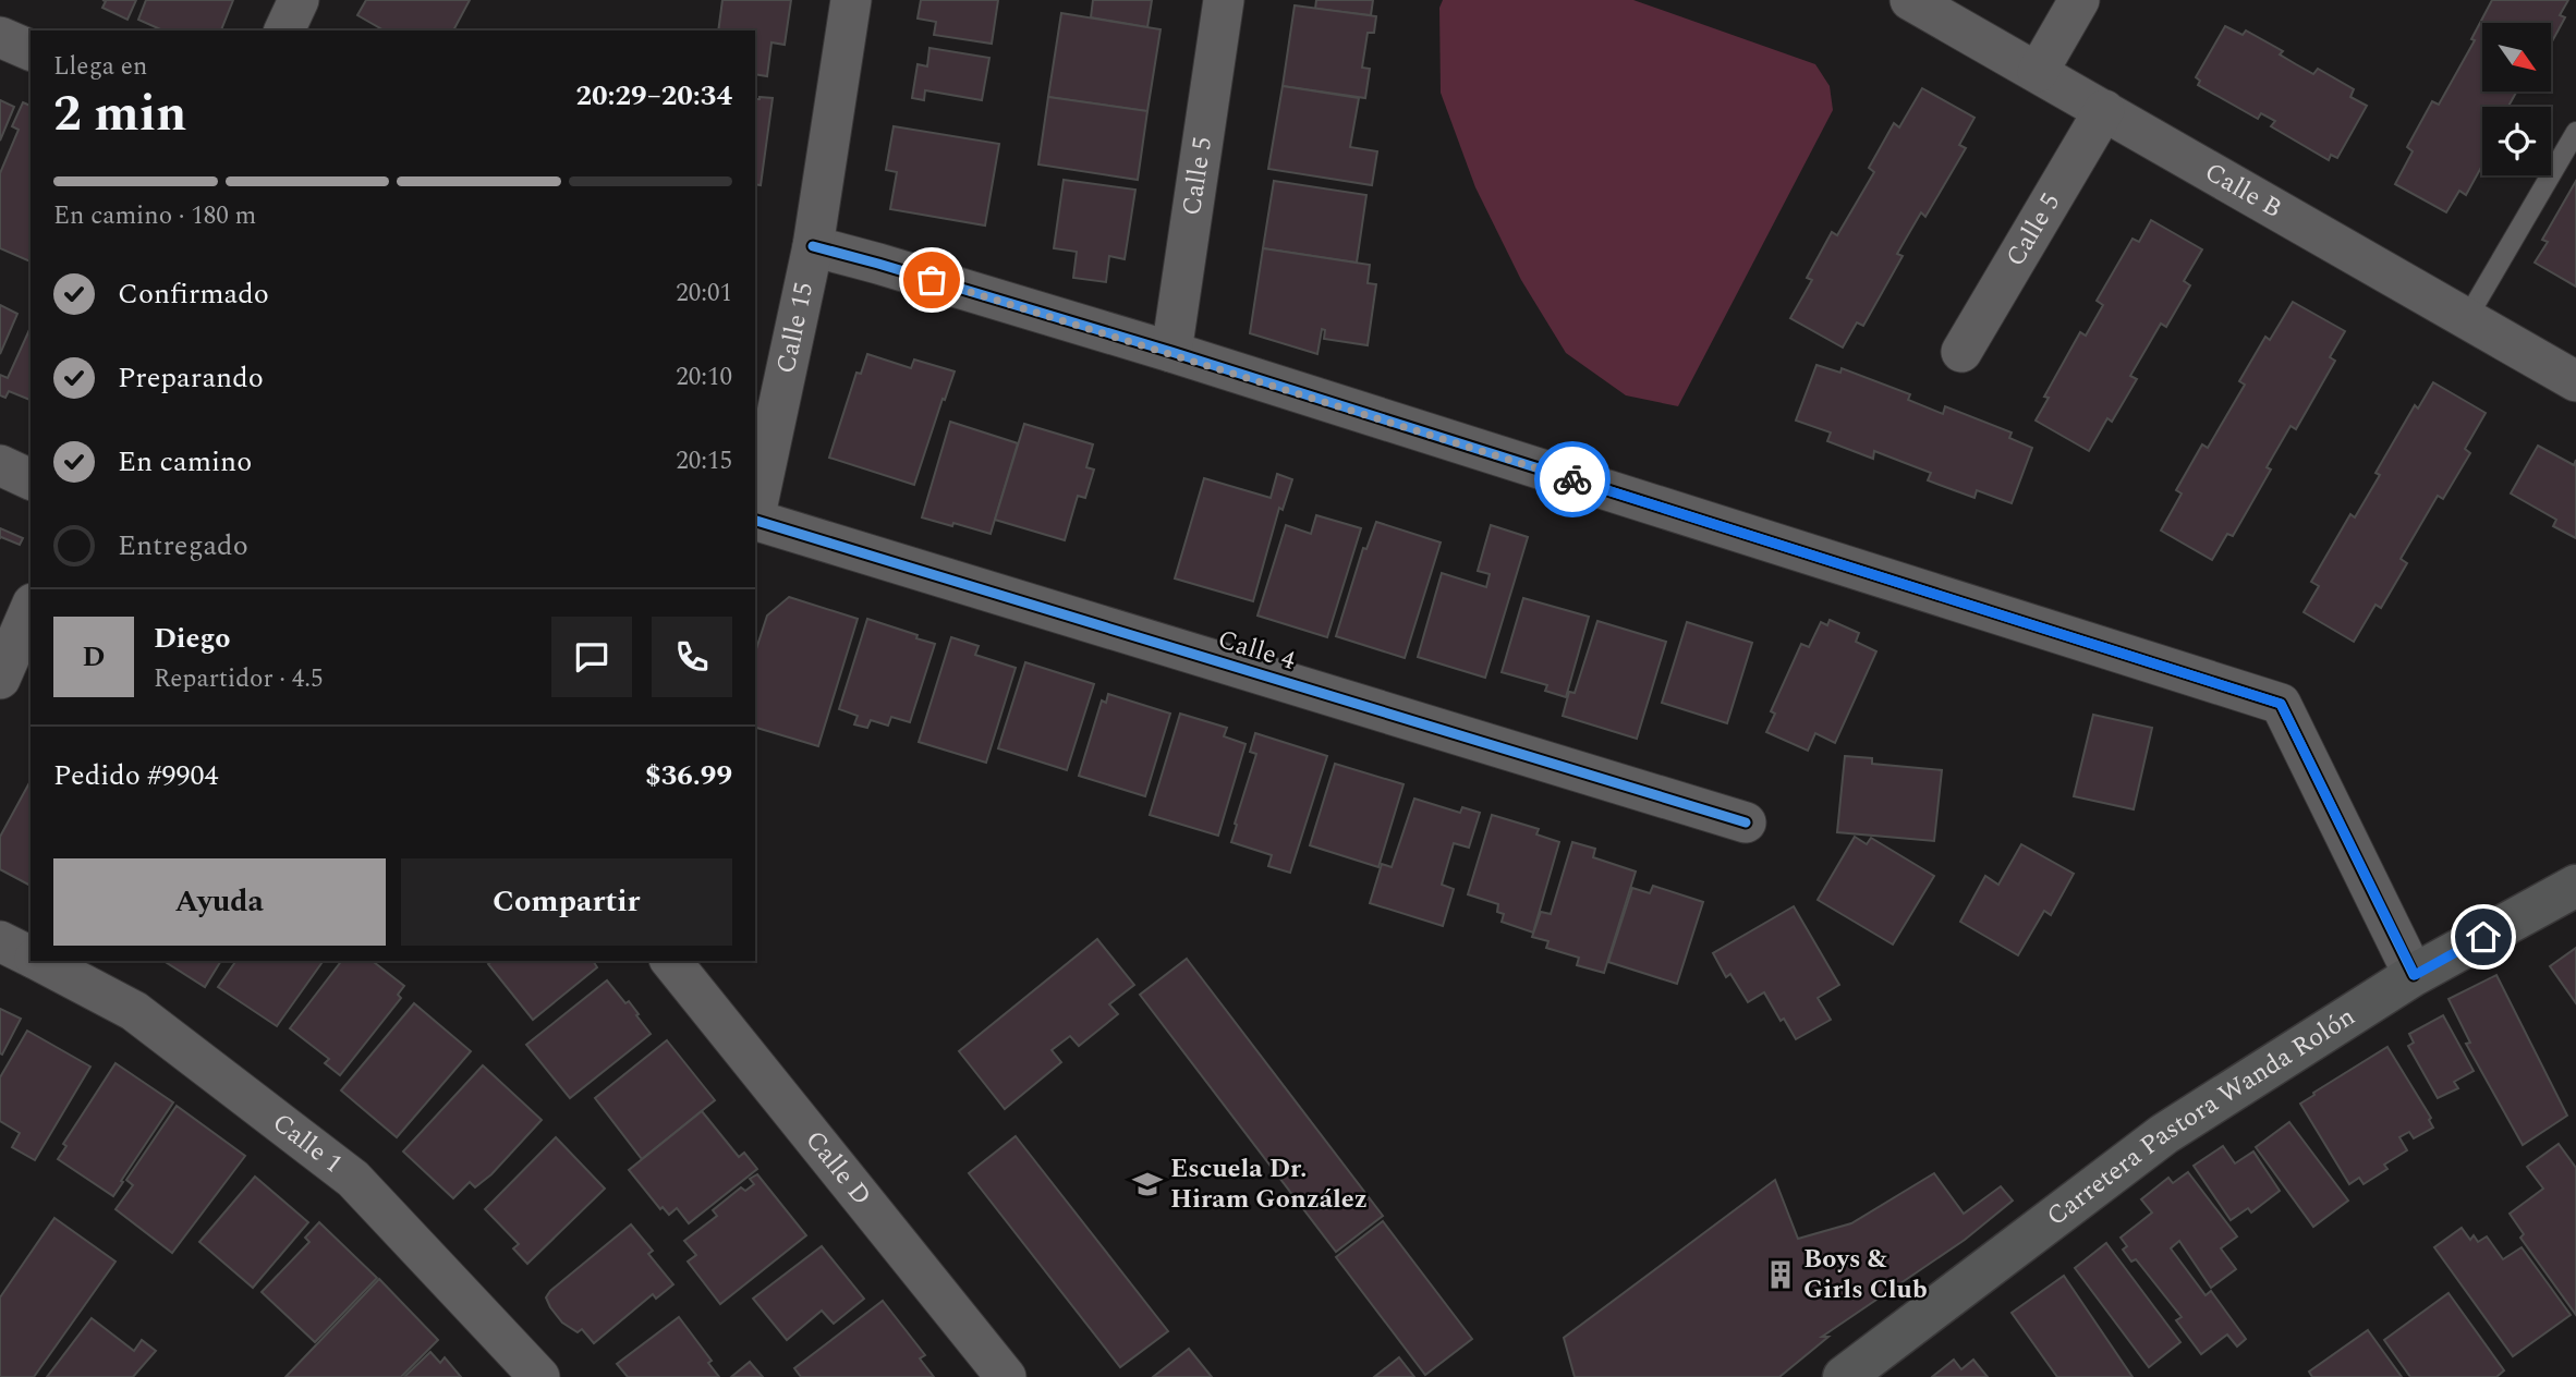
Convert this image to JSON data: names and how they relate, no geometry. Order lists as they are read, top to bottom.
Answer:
{
  "streets": {
    "street": [
      "Calle 5",
      "Calle B",
      "Calle 15",
      "Calle 4",
      "Carretera Pastora Wanda Rolón",
      "Calle 1",
      "Calle D"
    ]
  },
  "crossings": [
    ["Calle 5", "Calle B"]
  ],
  "places": {
    "school or university": ["Escuela Dr. Hiram González"],
    "building": ["Boys & Girls Club"]
  },
  "north": "bottom right",
  "page": {
    "heading": ["2 min", "Llega en", "20:29–20:34"],
    "panel": [
      "Diego",
      "Repartidor · 4.5",
      "Pedido #9904",
      "$36.99"
    ],
    "bar": "En camino · 180 m",
    "list": [
      ["Confirmado", "20:01"],
      ["Preparando", "20:10"],
      ["En camino", "20:15"],
      "Entregado"
    ],
    "round": "D",
    "buttons": ["Ayuda", "Compartir"]
  }
}
